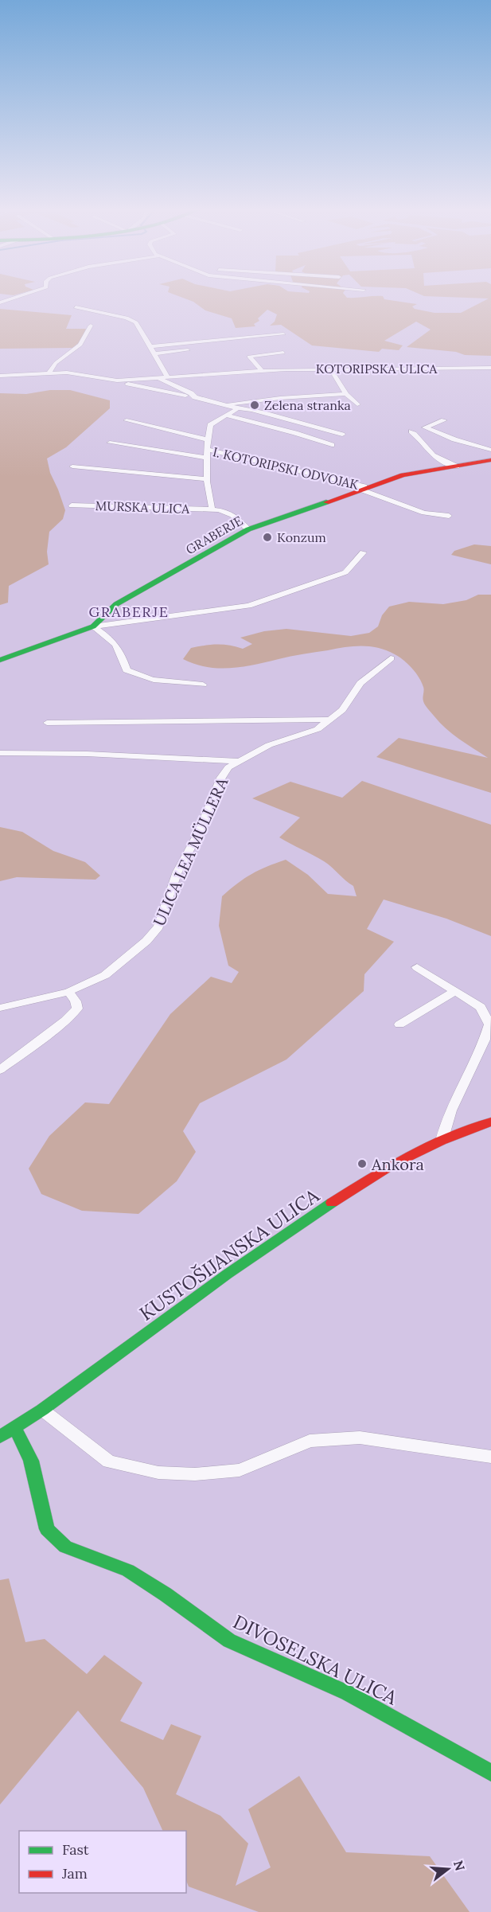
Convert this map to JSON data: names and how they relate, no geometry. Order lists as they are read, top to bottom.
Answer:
{
  "streets": {
    "street": [
      "KOTORIPSKA ULICA",
      "I. KOTORIPSKI ODVOJAK",
      "MURSKA ULICA",
      "GRABERJE",
      "ULICA LEA MÜLLERA",
      "KUSTOŠIJANSKA ULICA",
      "DIVOSELSKA ULICA"
    ]
  },
  "crossings": [
    ["I. KOTORIPSKI ODVOJAK", "GRABERJE"],
    ["KUSTOŠIJANSKA ULICA", "DIVOSELSKA ULICA"]
  ],
  "districts": ["GRABERJE"],
  "places": ["Zelena stranka", "Konzum", "Ankora"],
  "legend": ["Fast", "Jam"],
  "north": "right"
}
